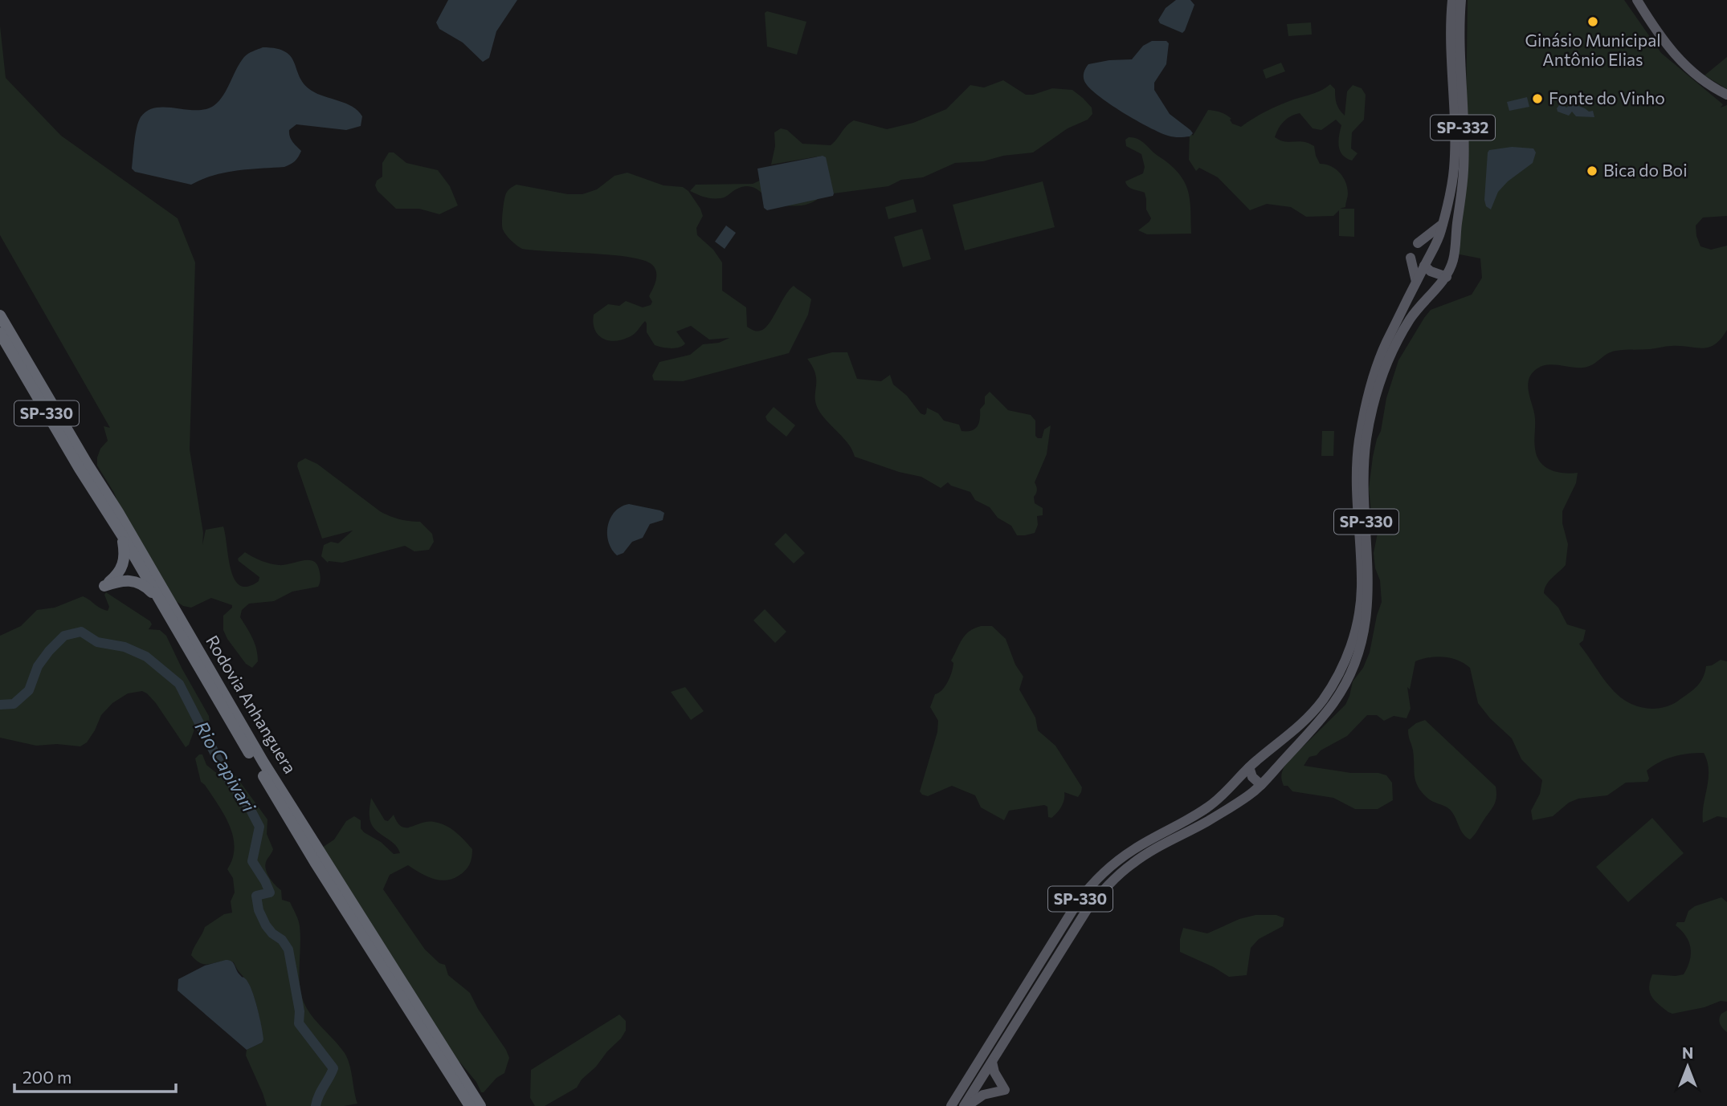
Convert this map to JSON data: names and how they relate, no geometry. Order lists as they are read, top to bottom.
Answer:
{
  "streets": {
    "highway": ["SP-330", "Rodovia Anhanguera"],
    "main road": ["SP-332"]
  },
  "water": ["Rio Capivari"],
  "places": ["Ginásio Municipal Antônio Elias", "Fonte do Vinho", "Bica do Boi"],
  "scale_bar": "200 m",
  "north": "top"
}
